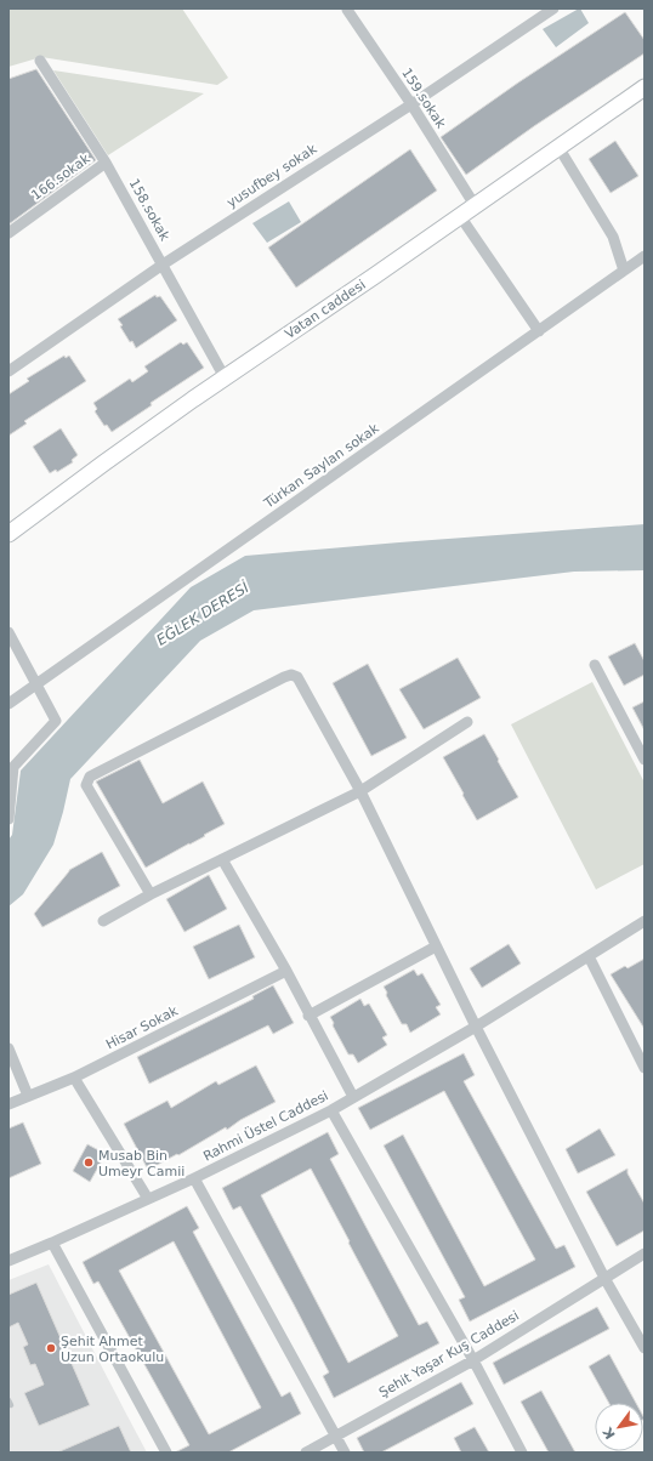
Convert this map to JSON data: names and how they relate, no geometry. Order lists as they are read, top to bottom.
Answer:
{
  "streets": {
    "street": [
      "159.sokak",
      "yusufbey sokak",
      "166.sokak",
      "158.sokak",
      "Vatan caddesi",
      "Türkan Saylan sokak",
      "Hisar Sokak",
      "Rahmi Üstel Caddesi",
      "Şehit Yaşar Kuş Caddesi"
    ]
  },
  "crossings": [
    ["159.sokak", "yusufbey sokak"],
    ["159.sokak", "Vatan caddesi"],
    ["yusufbey sokak", "158.sokak"],
    ["166.sokak", "158.sokak"],
    ["158.sokak", "Vatan caddesi"]
  ],
  "water": ["EĞLEK DERESİ"],
  "places": ["Musab Bin Umeyr Camii", "Şehit Ahmet Uzun Ortaokulu"],
  "north": "bottom left"
}
